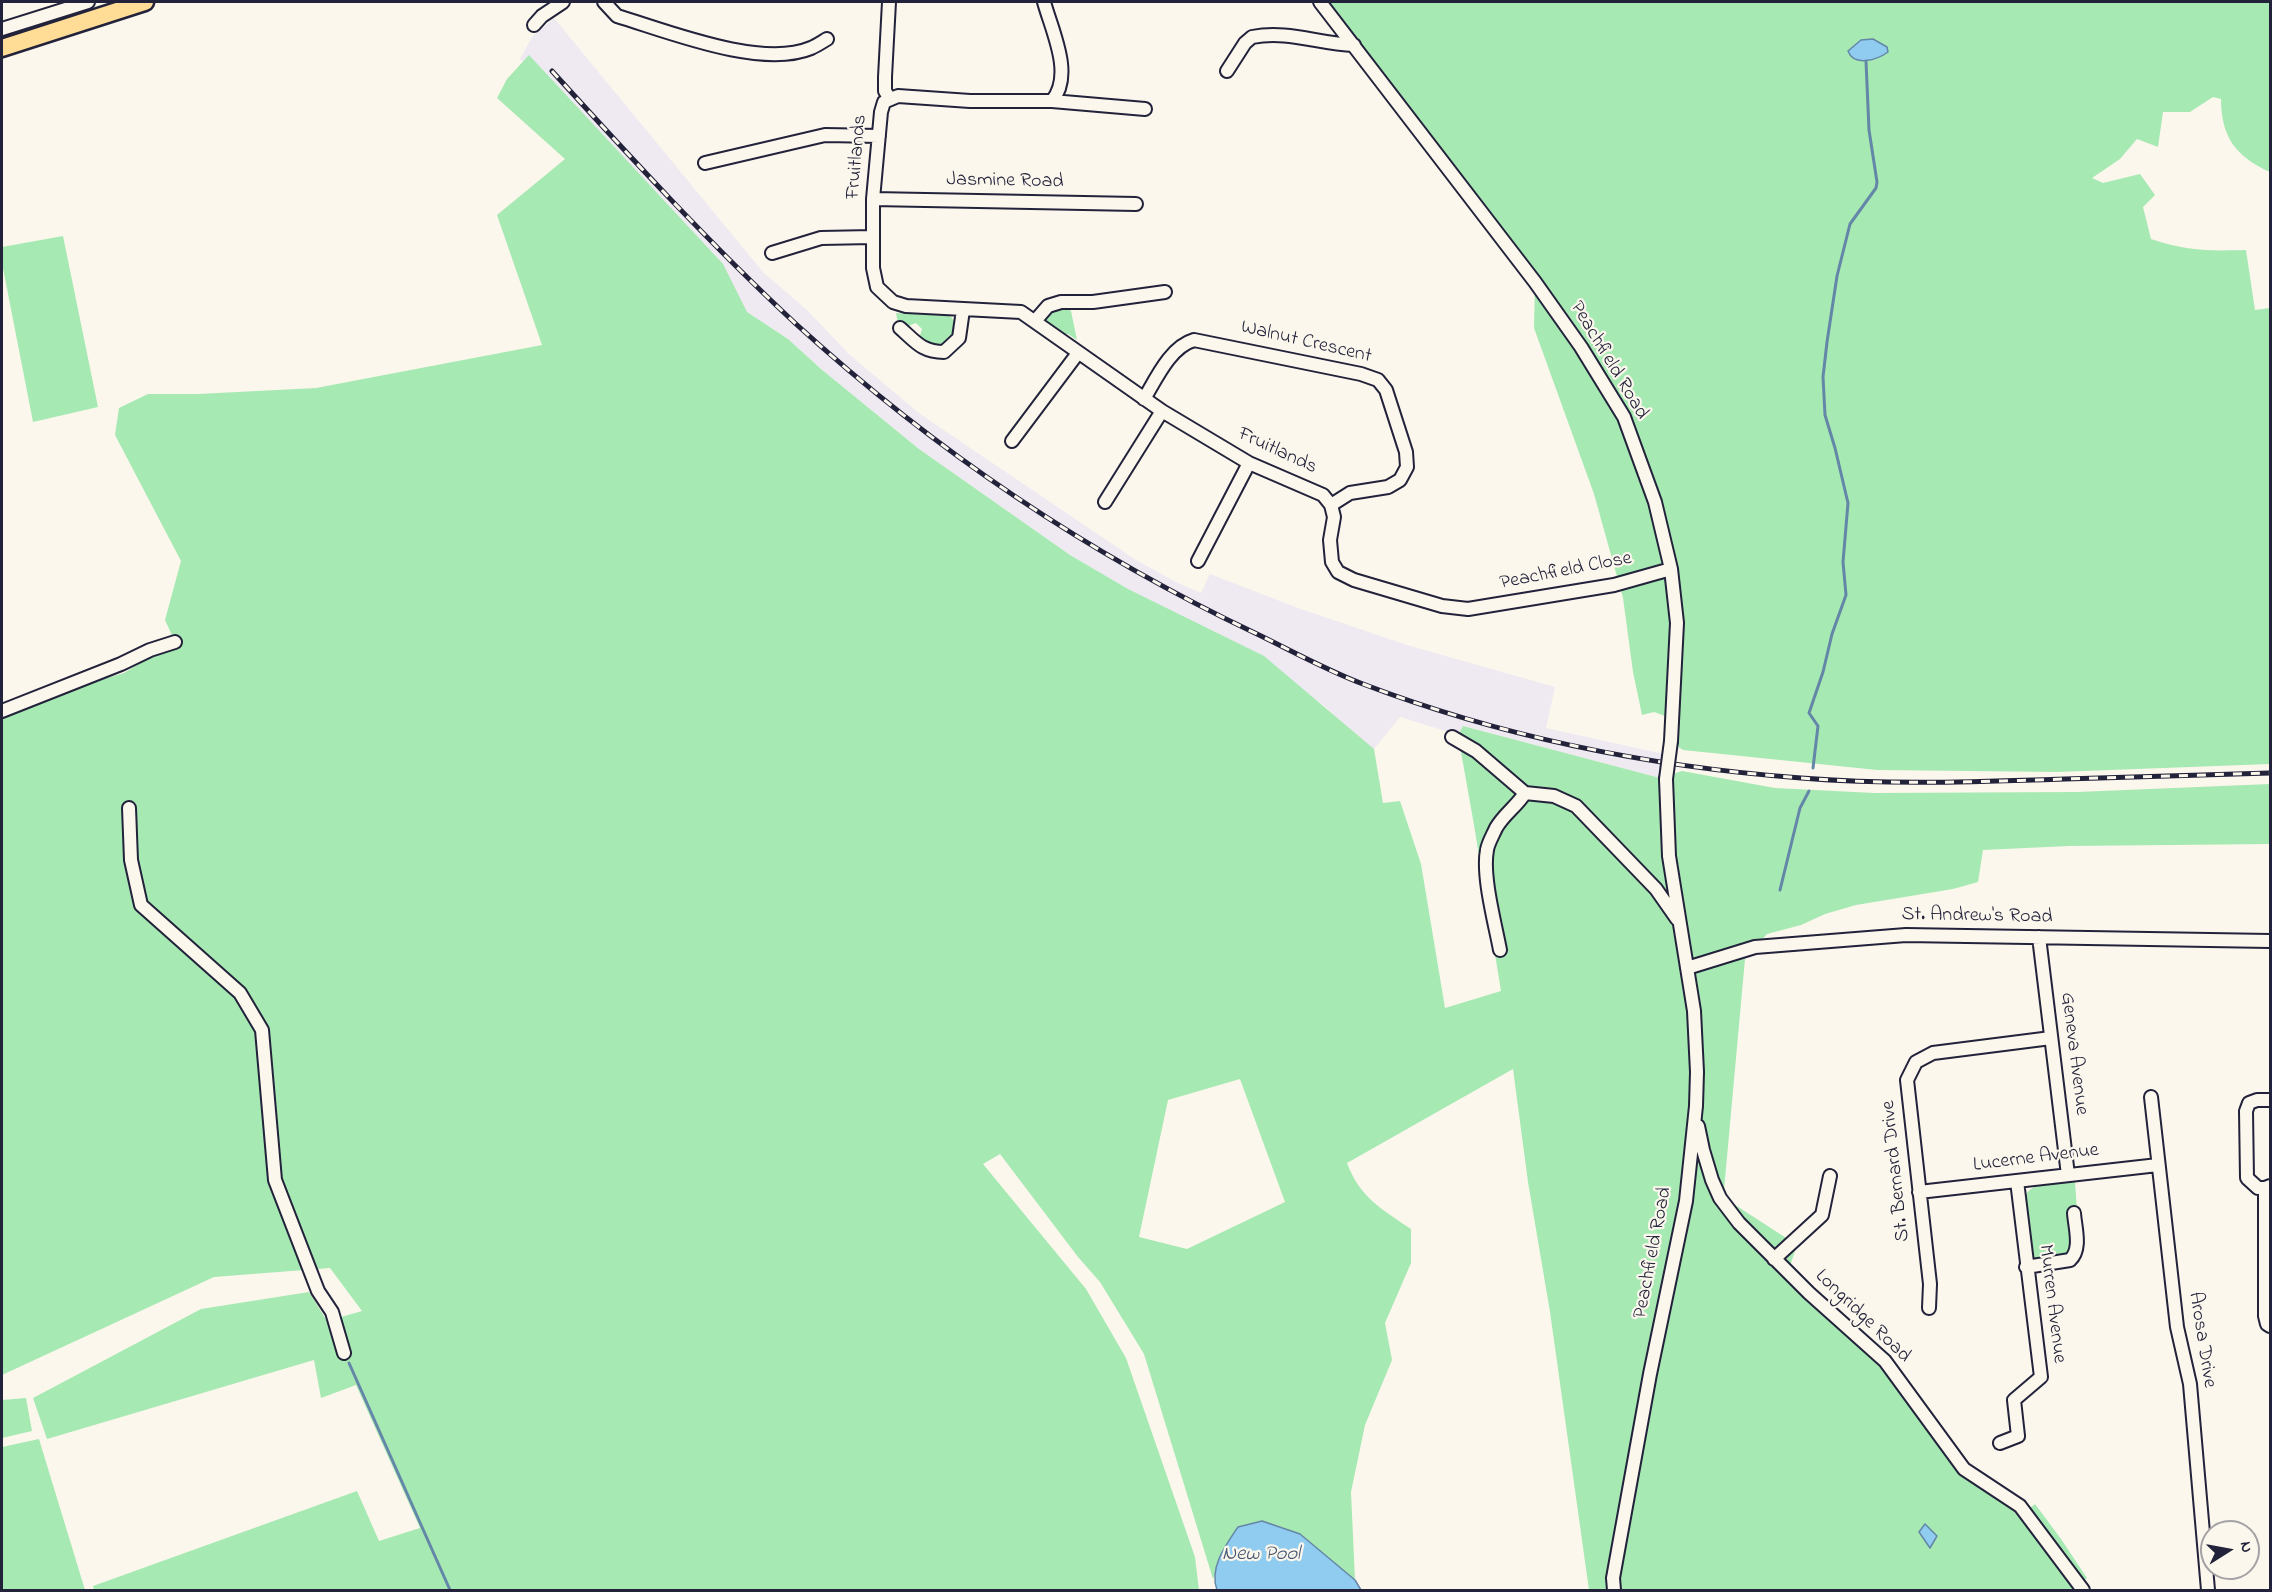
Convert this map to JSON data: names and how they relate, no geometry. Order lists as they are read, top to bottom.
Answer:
{
  "streets": {
    "street": [
      "Fruitlands",
      "Jasmine Road",
      "Walnut Crescent",
      "Peachfield Road",
      "Peachfield Close",
      "St. Andrew's Road",
      "Geneva Avenue",
      "Lucerne Avenue",
      "St. Bernard Drive",
      "Murren Avenue",
      "Longridge Road",
      "Arosa Drive"
    ]
  },
  "crossings": [
    ["Fruitlands", "Jasmine Road"],
    ["Fruitlands", "Walnut Crescent"],
    ["Fruitlands", "Peachfield Close"],
    ["Walnut Crescent", "Peachfield Close"],
    ["Peachfield Road", "Peachfield Close"],
    ["Peachfield Road", "St. Andrew's Road"],
    ["Peachfield Road", "Longridge Road"],
    ["St. Andrew's Road", "Geneva Avenue"],
    ["Geneva Avenue", "Lucerne Avenue"],
    ["Geneva Avenue", "St. Bernard Drive"],
    ["Lucerne Avenue", "St. Bernard Drive"],
    ["Lucerne Avenue", "Murren Avenue"],
    ["Lucerne Avenue", "Arosa Drive"]
  ],
  "water": ["New Pool"],
  "north": "right"
}
